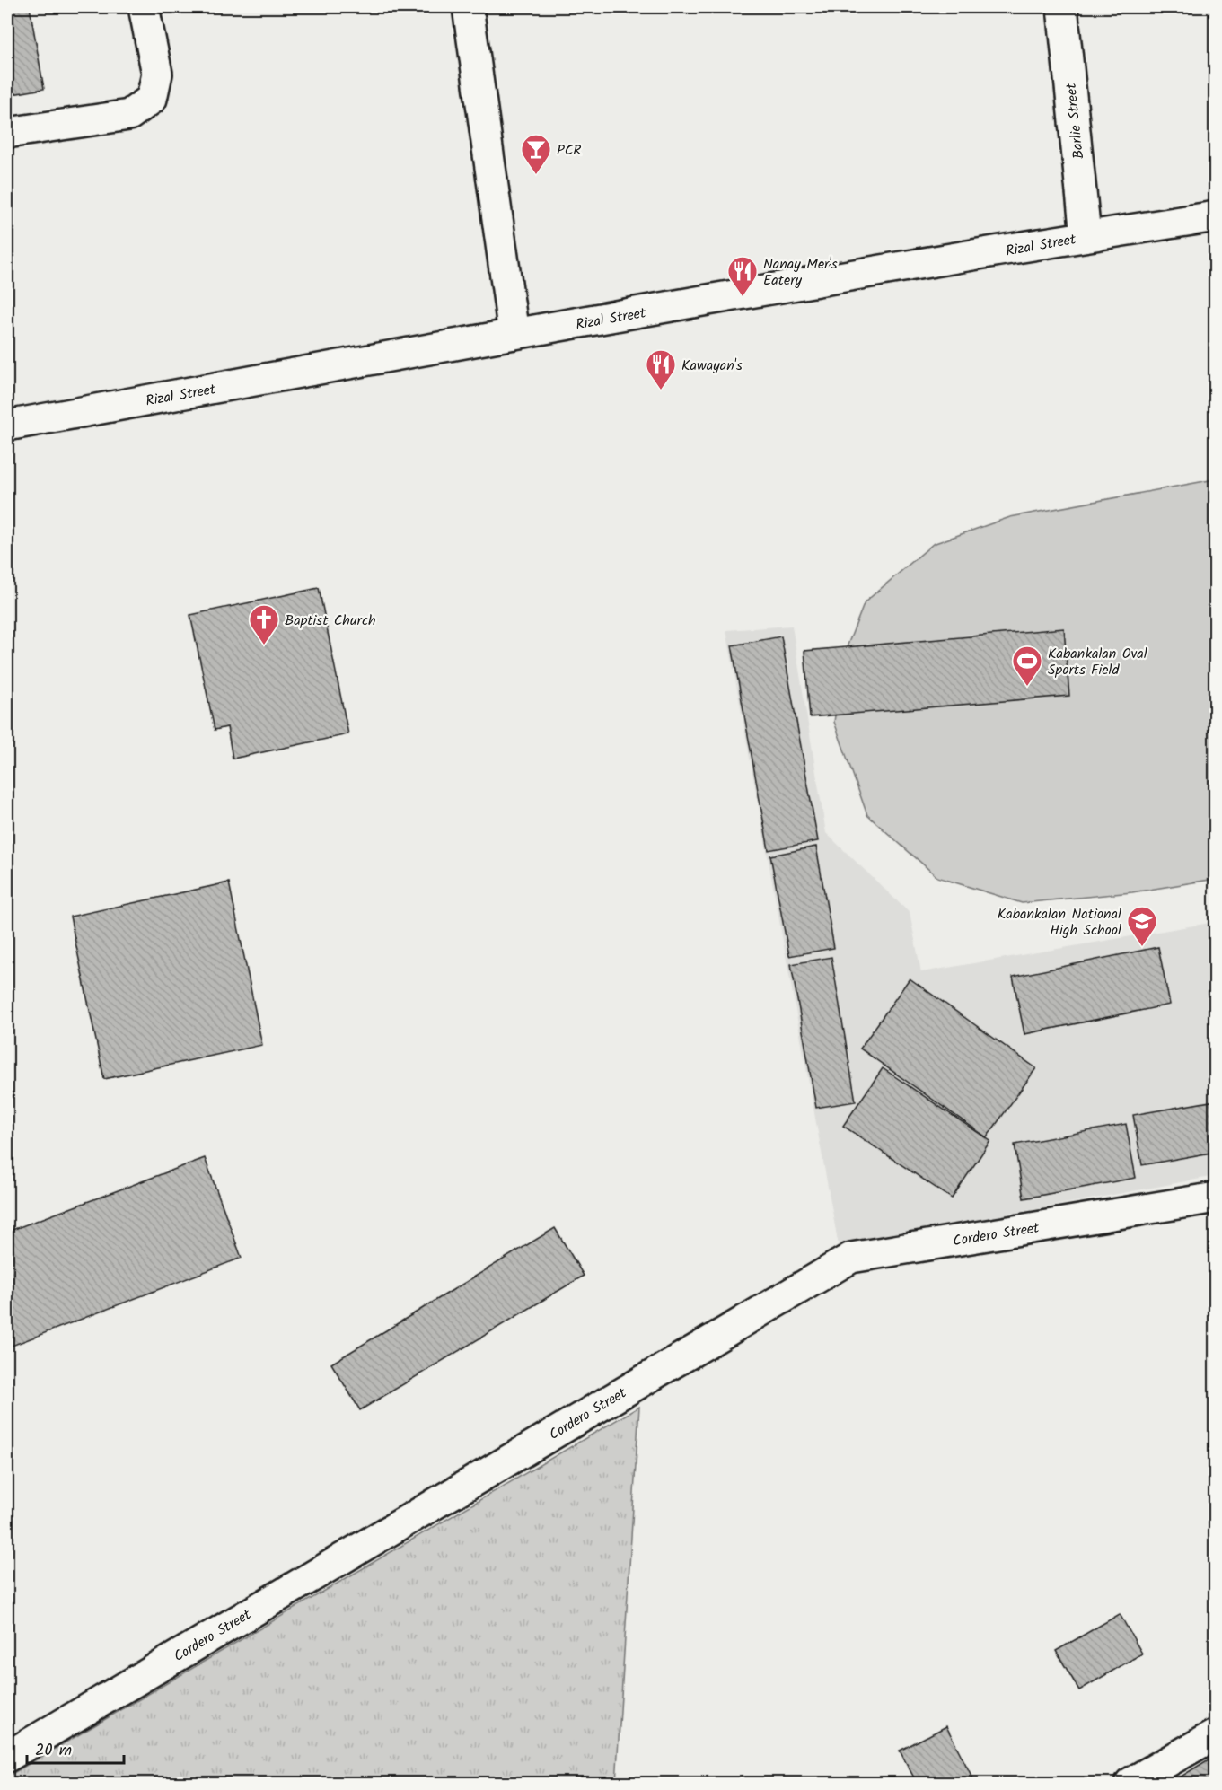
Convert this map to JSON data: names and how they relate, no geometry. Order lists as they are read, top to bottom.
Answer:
{
  "streets": {
    "street": ["Barlie Street", "Rizal Street", "Cordero Street"]
  },
  "crossings": [
    ["Barlie Street", "Rizal Street"]
  ],
  "places": {
    "bar": ["PCR"],
    "restaurant": ["Nanay Mer's Eatery", "Kawayan's"],
    "church": ["Baptist Church"],
    "sports": ["Kabankalan Oval Sports Field"],
    "school or university": ["Kabankalan National High School"]
  },
  "scale_bar": "20 m"
}
